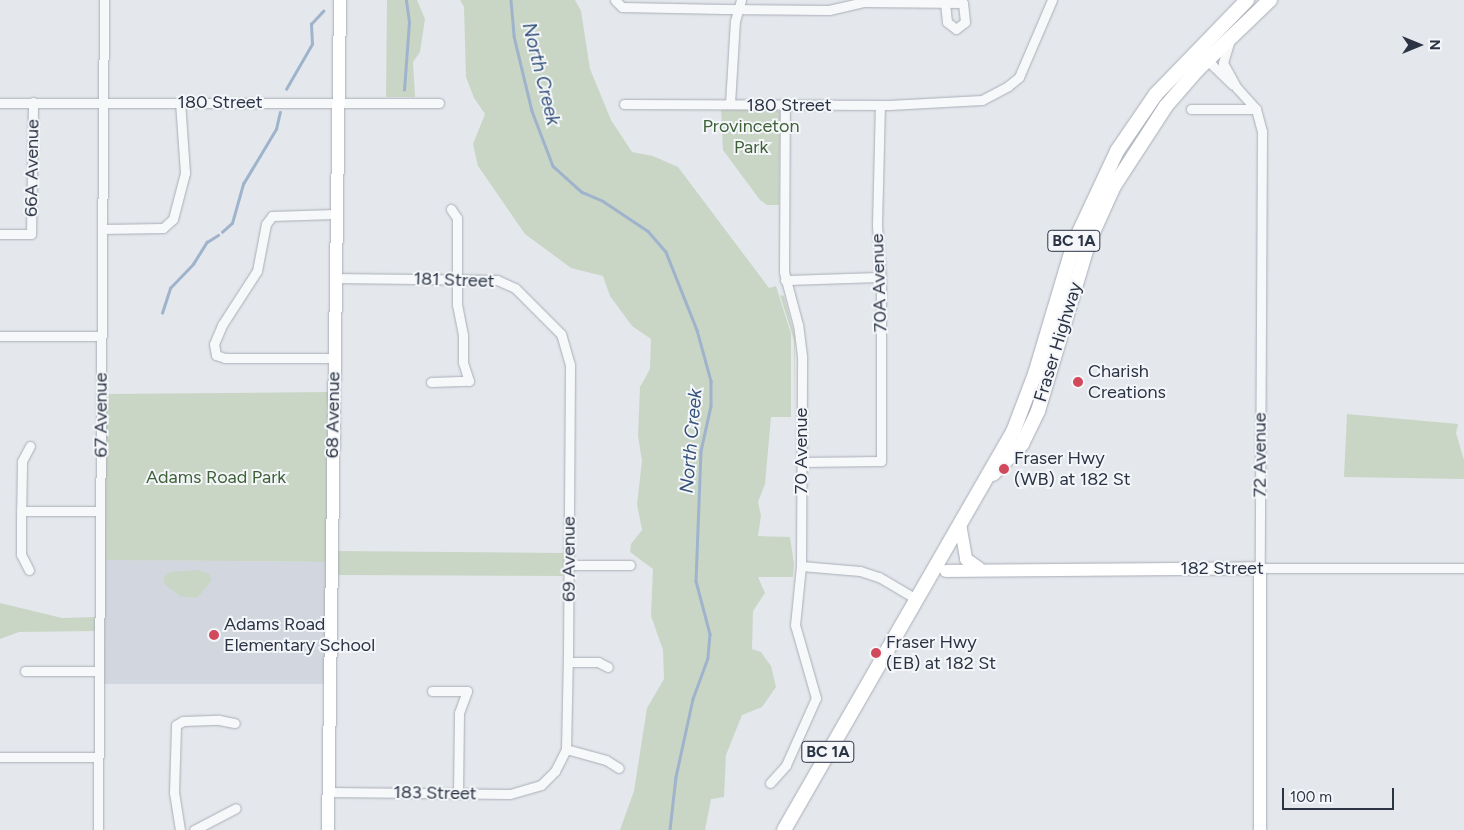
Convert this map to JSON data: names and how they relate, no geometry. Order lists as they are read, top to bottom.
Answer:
{
  "streets": {
    "main road": ["BC 1A", "Fraser Highway"],
    "street": [
      "180 Street",
      "66A Avenue",
      "181 Street",
      "70A Avenue",
      "67 Avenue",
      "68 Avenue",
      "70 Avenue",
      "72 Avenue",
      "69 Avenue",
      "182 Street",
      "183 Street"
    ]
  },
  "crossings": [
    ["180 Street", "66A Avenue"],
    ["180 Street", "70A Avenue"],
    ["180 Street", "67 Avenue"],
    ["180 Street", "68 Avenue"],
    ["180 Street", "70 Avenue"],
    ["181 Street", "68 Avenue"],
    ["181 Street", "69 Avenue"],
    ["70A Avenue", "70 Avenue"],
    ["Fraser Highway", "72 Avenue"],
    ["68 Avenue", "183 Street"],
    ["72 Avenue", "182 Street"],
    ["69 Avenue", "183 Street"]
  ],
  "water": ["North Creek"],
  "parks": ["Provinceton Park", "Adams Road Park"],
  "places": [
    "Charish Creations",
    "Fraser Hwy (WB) at 182 St",
    "Adams Road Elementary School",
    "Fraser Hwy (EB) at 182 St"
  ],
  "scale_bar": "100 m",
  "north": "right"
}
